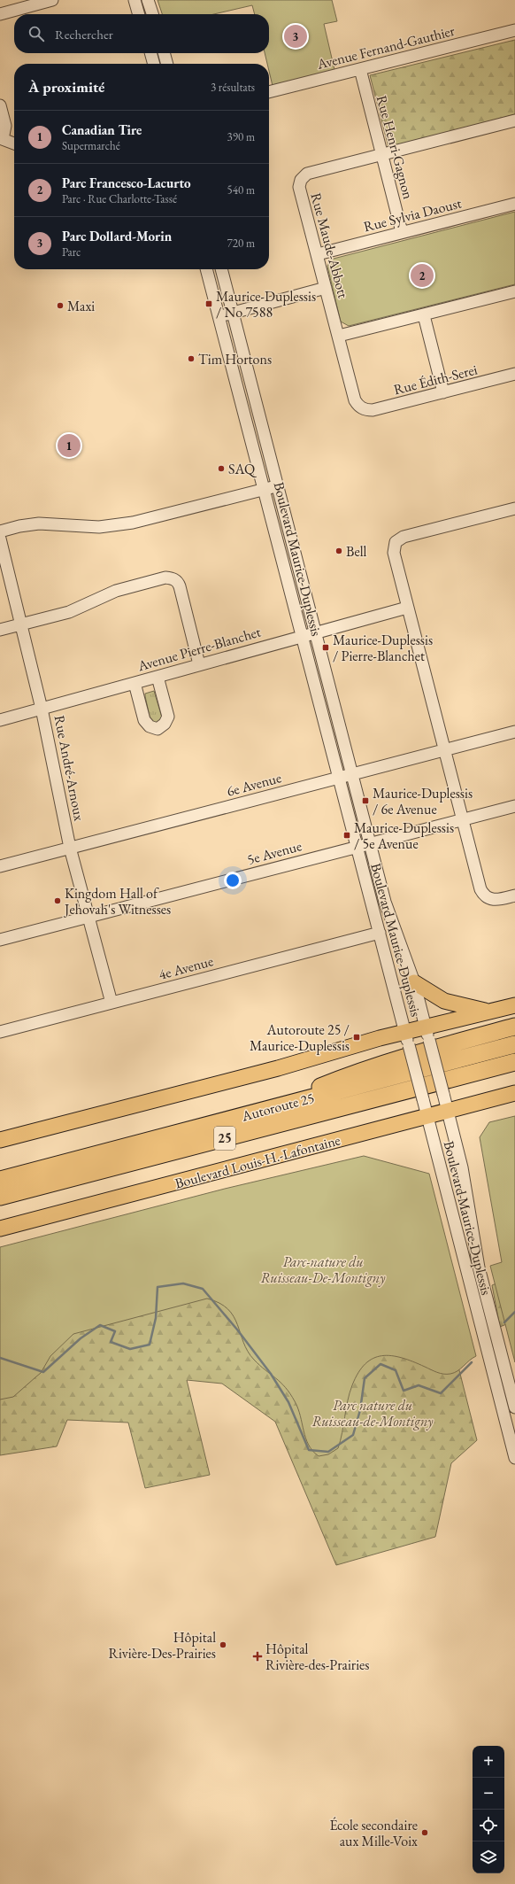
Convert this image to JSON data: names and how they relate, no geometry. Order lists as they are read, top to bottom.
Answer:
{
  "streets": {
    "highway": ["Autoroute 25", "25"],
    "main road": ["Boulevard Louis-H.-Lafontaine"],
    "street": [
      "Avenue Fernand-Gauthier",
      "Rue Henri-Gagnon",
      "Rue Sylvia Daoust",
      "Rue Maude-Abbott",
      "Rue Édith-Serei",
      "Boulevard Maurice-Duplessis",
      "Avenue Pierre-Blanchet",
      "Rue André-Arnoux",
      "6e Avenue",
      "5e Avenue",
      "4e Avenue"
    ]
  },
  "crossings": [
    ["Avenue Fernand-Gauthier", "Rue Henri-Gagnon"],
    ["Rue Henri-Gagnon", "Rue Sylvia Daoust"],
    ["Rue Henri-Gagnon", "Rue Maude-Abbott"],
    ["Rue Sylvia Daoust", "Rue Maude-Abbott"],
    ["Rue Maude-Abbott", "Rue Édith-Serei"],
    ["Boulevard Maurice-Duplessis", "Avenue Pierre-Blanchet"],
    ["Boulevard Maurice-Duplessis", "6e Avenue"],
    ["Boulevard Maurice-Duplessis", "5e Avenue"],
    ["Boulevard Maurice-Duplessis", "4e Avenue"],
    ["Boulevard Maurice-Duplessis", "Boulevard Louis-H.-Lafontaine"],
    ["Avenue Pierre-Blanchet", "Rue André-Arnoux"],
    ["Rue André-Arnoux", "6e Avenue"],
    ["Rue André-Arnoux", "5e Avenue"],
    ["Rue André-Arnoux", "4e Avenue"]
  ],
  "parks": ["Parc-nature du Ruisseau-De-Montigny", "Parc nature du Ruisseau-de-Montigny"],
  "places": {
    "transit": [
      "Maurice-Duplessis / No 7588",
      "Maurice-Duplessis / Pierre-Blanchet",
      "Maurice-Duplessis / 6e Avenue",
      "Maurice-Duplessis / 5e Avenue",
      "Autoroute 25 / Maurice-Duplessis"
    ],
    "other": [
      "Maxi",
      "Tim Hortons",
      "SAQ",
      "Bell",
      "Kingdom Hall of Jehovah's Witnesses",
      "Hôpital Rivière-Des-Prairies",
      "École secondaire aux Mille-Voix"
    ],
    "health": ["Hôpital Rivière-des-Prairies"]
  },
  "page": {
    "search": "Rechercher",
    "pins": ["3", "2", "1"],
    "heading": ["À proximité", "3 résultats"],
    "list": [
      {
        "mark": "1",
        "name": "Canadian Tire",
        "note": "Supermarché",
        "value": "390 m"
      },
      {
        "mark": "2",
        "name": "Parc Francesco-Lacurto",
        "note": "Parc · Rue Charlotte-Tassé",
        "value": "540 m"
      },
      {
        "mark": "3",
        "name": "Parc Dollard-Morin",
        "note": "Parc",
        "value": "720 m"
      }
    ],
    "map_buttons": ["+", "−"]
  }
}
